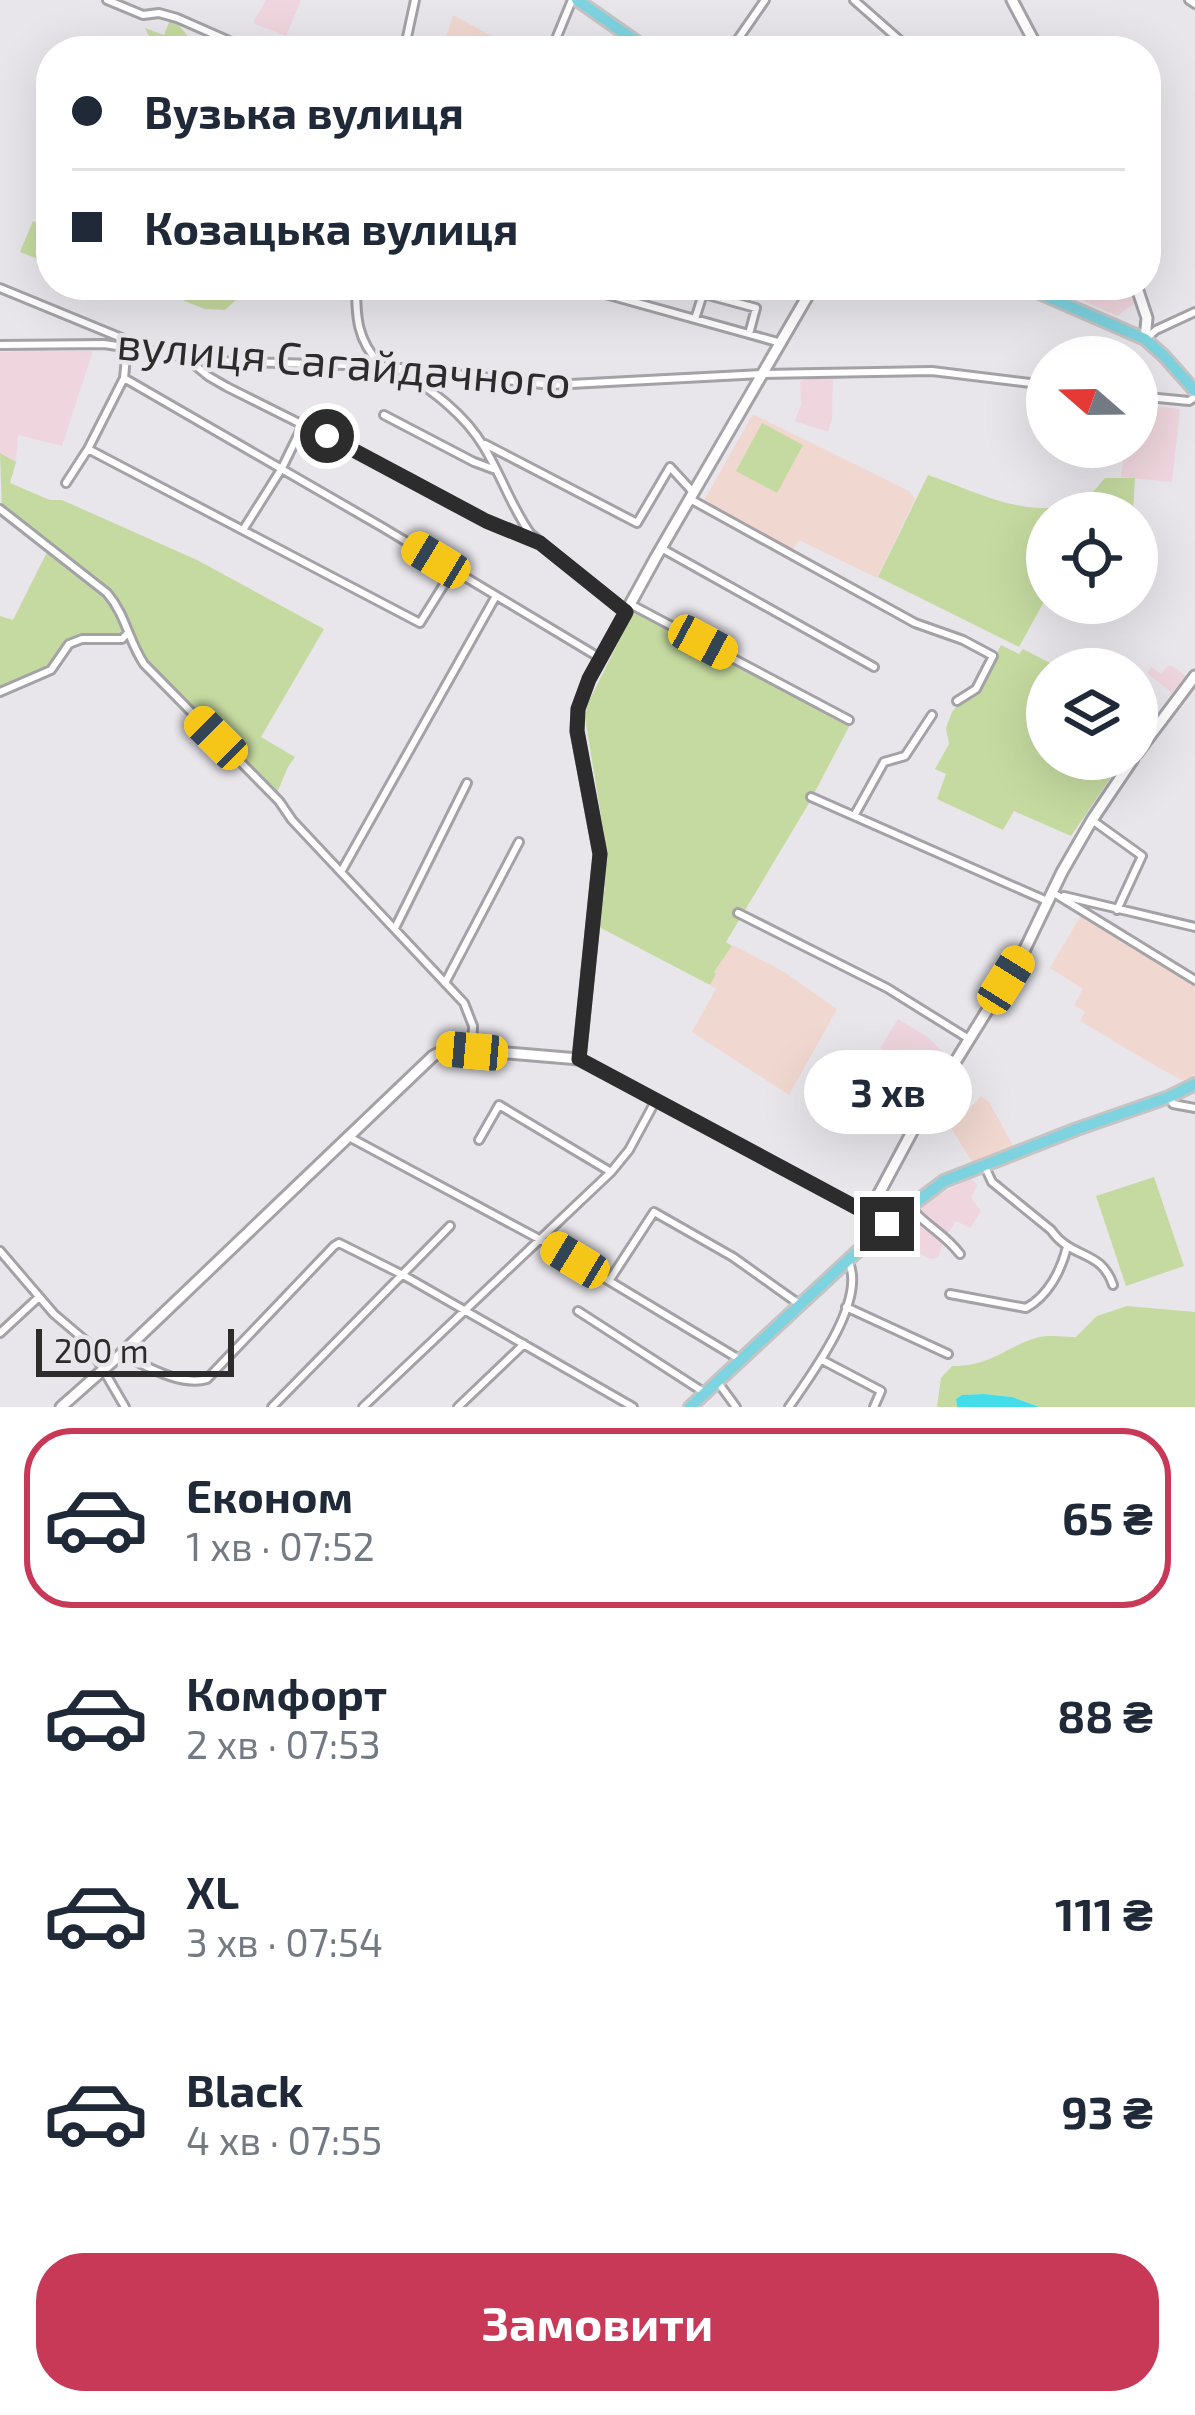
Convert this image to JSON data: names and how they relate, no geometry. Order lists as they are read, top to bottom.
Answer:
{
  "streets": {
    "street": ["вулиця Сагайдачного"]
  },
  "scale_bar": "200 m",
  "north": "left",
  "page": {
    "banner": ["Вузька вулиця", "Козацька вулиця"],
    "bubble": "3 хв",
    "scale": "200 m",
    "list": [
      {
        "name": "Економ",
        "note": "1 хв · 07:52",
        "value": "65 ₴"
      },
      {
        "name": "Комфорт",
        "note": "2 хв · 07:53",
        "value": "88 ₴"
      },
      {
        "name": "XL",
        "note": "3 хв · 07:54",
        "value": "111 ₴"
      },
      {
        "name": "Black",
        "note": "4 хв · 07:55",
        "value": "93 ₴"
      }
    ],
    "buttons": "Замовити"
  }
}
